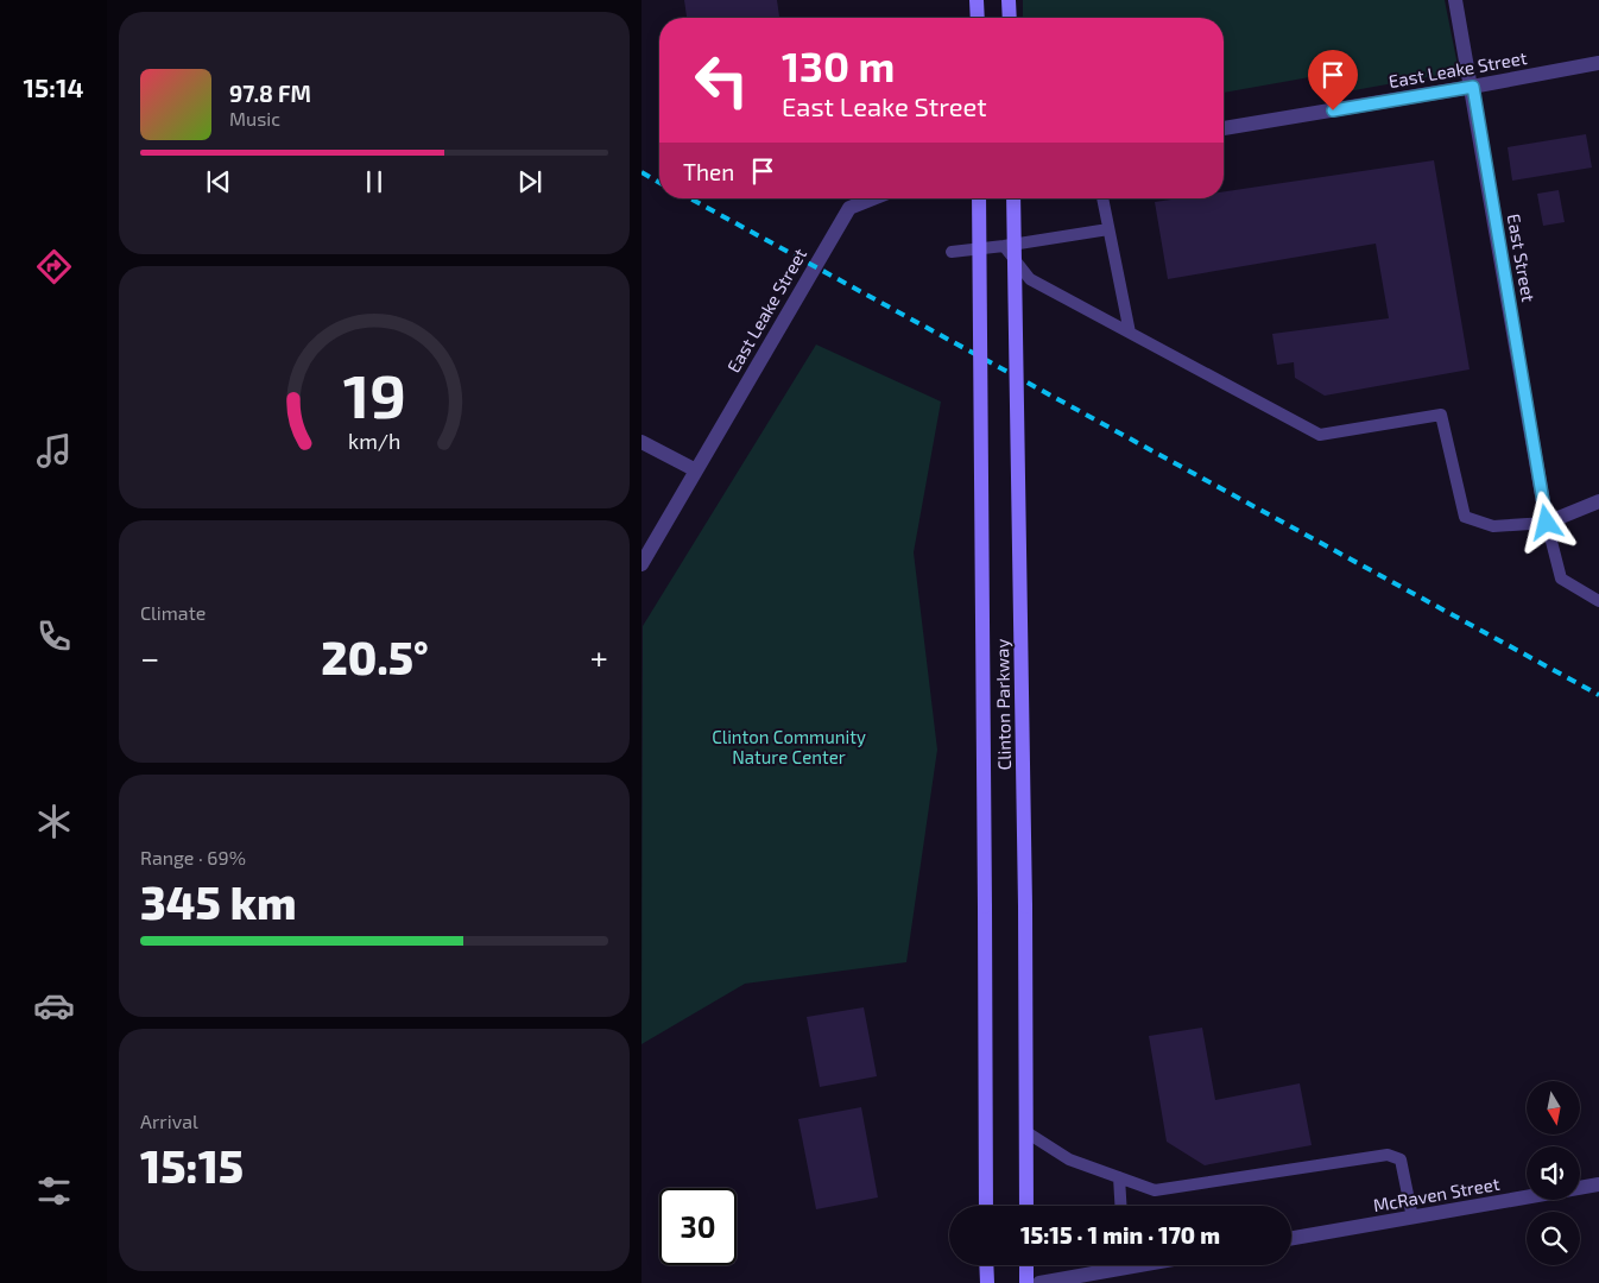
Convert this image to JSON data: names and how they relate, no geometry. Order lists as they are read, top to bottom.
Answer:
{
  "streets": {
    "main road": ["Clinton Parkway"],
    "street": ["East Leake Street", "East Street", "McRaven Street"]
  },
  "crossings": [
    ["East Leake Street", "East Street"]
  ],
  "parks": ["Clinton Community Nature Center"],
  "north": "bottom",
  "page": {
    "tabs": "15:14",
    "turn": ["130 m", "East Leake Street"],
    "song": ["97.8 FM", "Music"],
    "then": "Then",
    "tile": [
      "Climate",
      ["Range · 69%", "345 km"],
      ["Arrival", "15:15"]
    ],
    "heat": ["−", "20.5°", "+"],
    "limit": "30",
    "trip": "15:15 · 1 min · 170 m",
    "gauge": ["19", "km/h"]
  }
}
